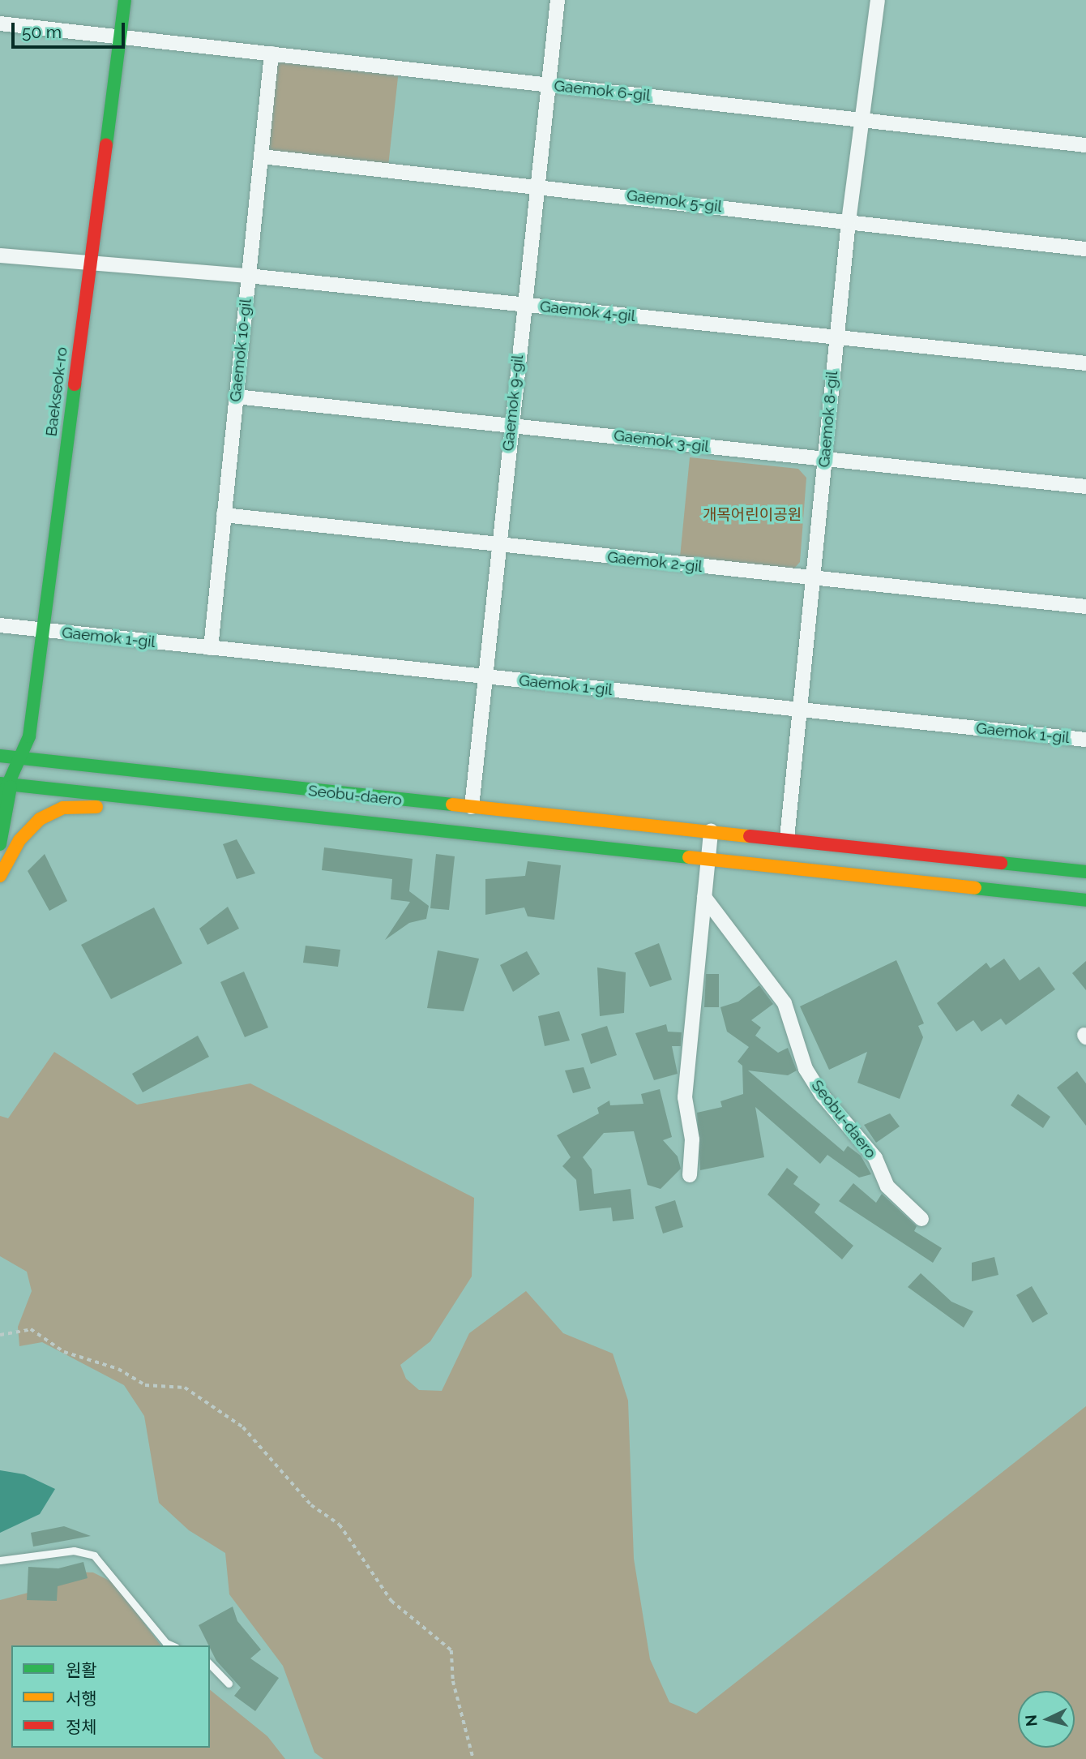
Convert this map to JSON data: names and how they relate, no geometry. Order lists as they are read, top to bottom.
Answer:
{
  "streets": {
    "main road": ["Baekseok-ro", "Seobu-daero"],
    "street": [
      "Gaemok 6-gil",
      "Gaemok 5-gil",
      "Gaemok 4-gil",
      "Gaemok 10-gil",
      "Gaemok 9-gil",
      "Gaemok 8-gil",
      "Gaemok 3-gil",
      "Gaemok 2-gil",
      "Gaemok 1-gil"
    ]
  },
  "crossings": [
    ["Gaemok 6-gil", "Gaemok 10-gil"],
    ["Gaemok 6-gil", "Baekseok-ro"],
    ["Gaemok 6-gil", "Gaemok 9-gil"],
    ["Gaemok 6-gil", "Gaemok 8-gil"],
    ["Gaemok 5-gil", "Gaemok 10-gil"],
    ["Gaemok 5-gil", "Gaemok 9-gil"],
    ["Gaemok 5-gil", "Gaemok 8-gil"],
    ["Gaemok 4-gil", "Gaemok 10-gil"],
    ["Gaemok 4-gil", "Baekseok-ro"],
    ["Gaemok 4-gil", "Gaemok 9-gil"],
    ["Gaemok 4-gil", "Gaemok 8-gil"],
    ["Gaemok 10-gil", "Gaemok 3-gil"],
    ["Gaemok 10-gil", "Gaemok 2-gil"],
    ["Gaemok 10-gil", "Gaemok 1-gil"],
    ["Baekseok-ro", "Gaemok 1-gil"],
    ["Baekseok-ro", "Seobu-daero"],
    ["Gaemok 9-gil", "Gaemok 3-gil"],
    ["Gaemok 9-gil", "Gaemok 2-gil"],
    ["Gaemok 9-gil", "Gaemok 1-gil"],
    ["Gaemok 9-gil", "Seobu-daero"],
    ["Gaemok 8-gil", "Gaemok 3-gil"],
    ["Gaemok 8-gil", "Gaemok 2-gil"],
    ["Gaemok 8-gil", "Gaemok 1-gil"],
    ["Gaemok 8-gil", "Seobu-daero"]
  ],
  "parks": ["개목어린이공원"],
  "legend": ["원활", "서행", "정체"],
  "scale_bar": "50 m",
  "north": "left"
}
